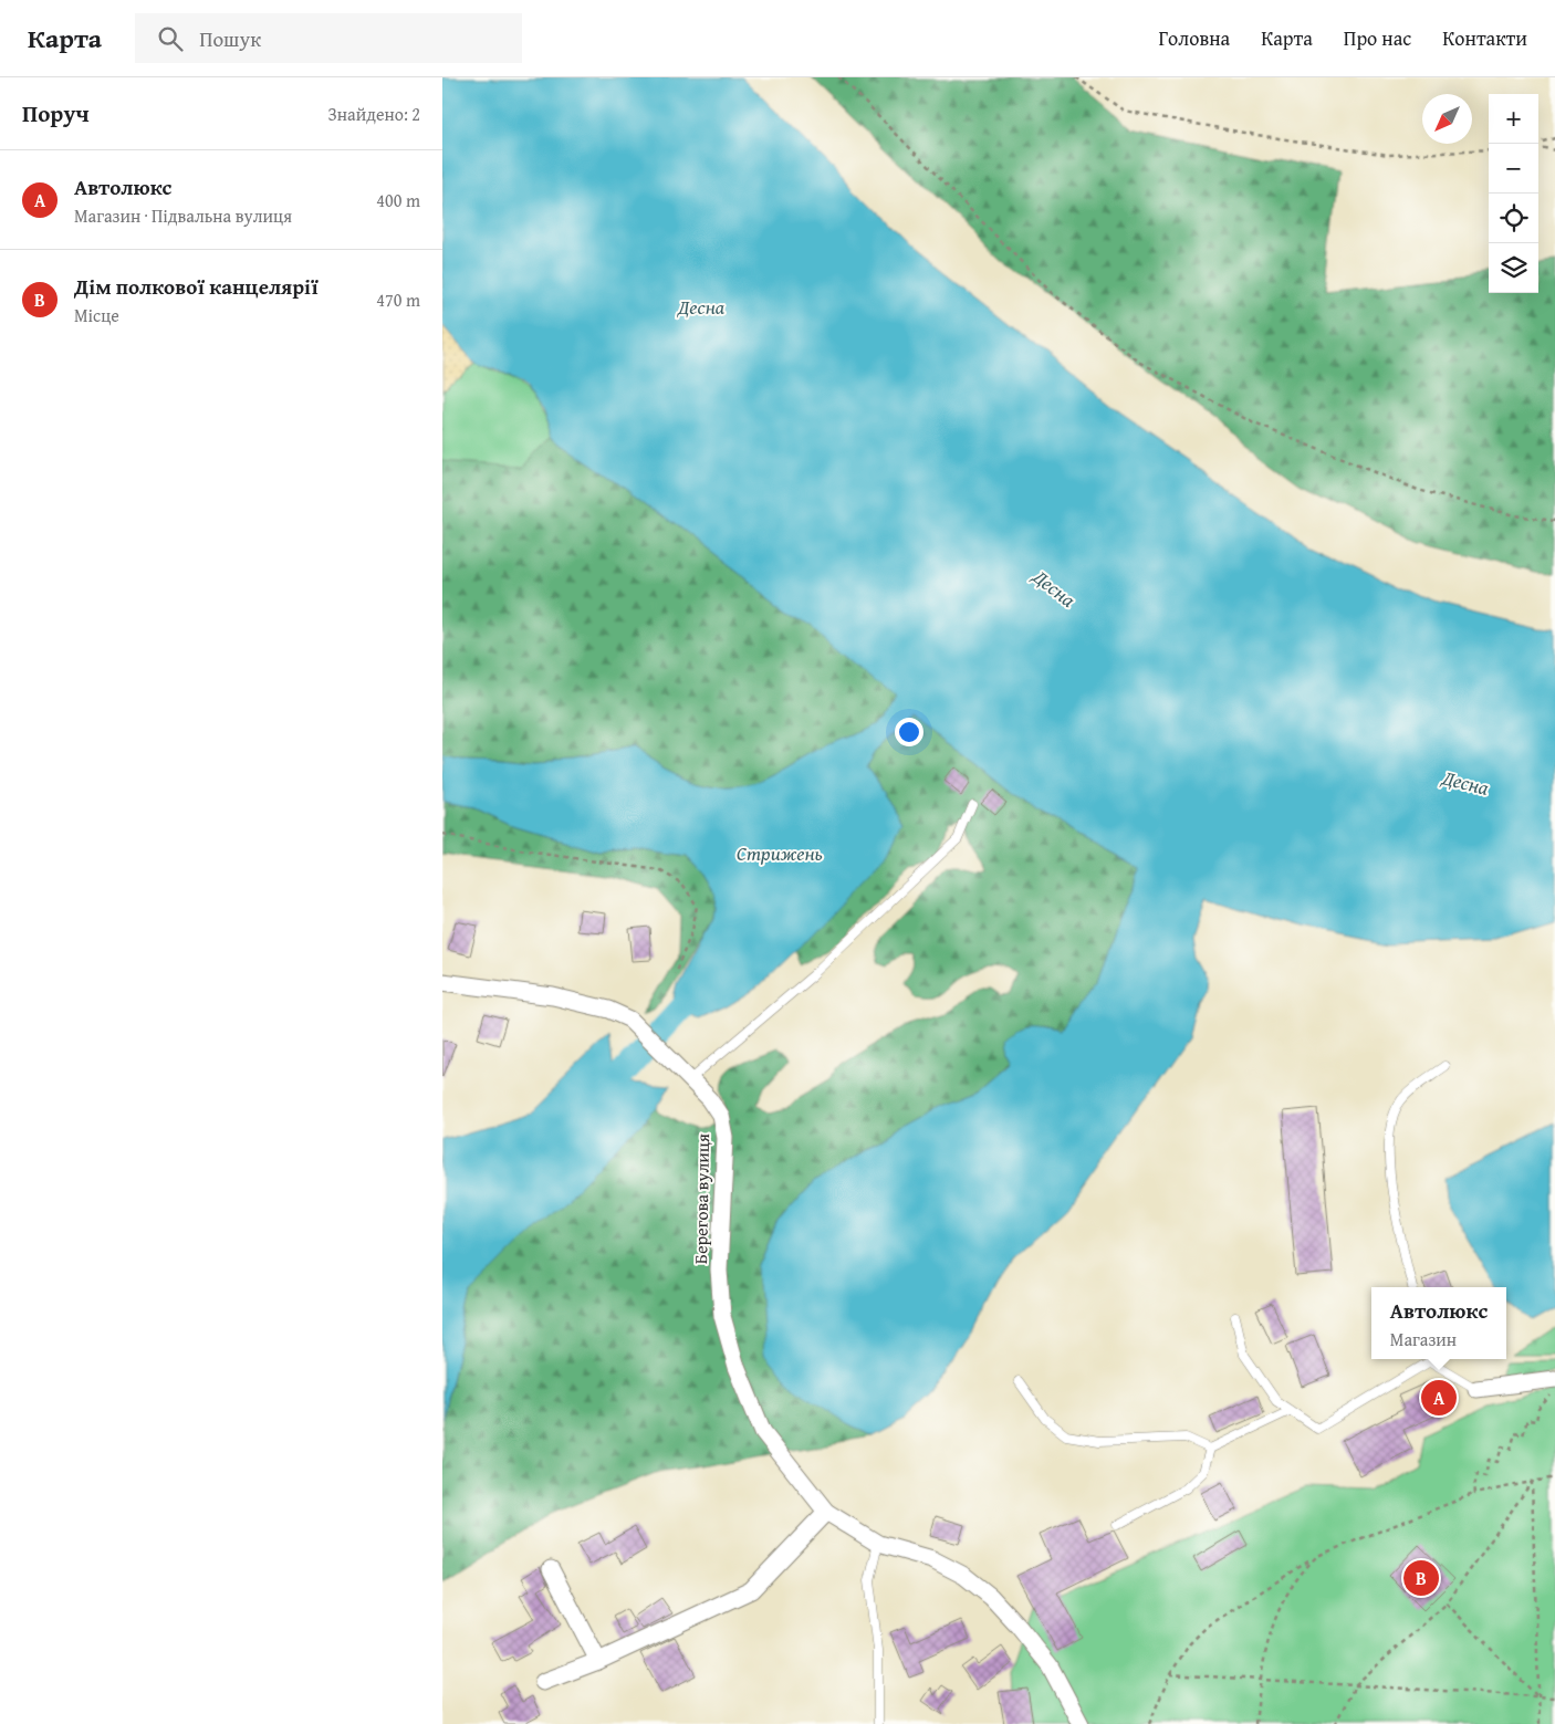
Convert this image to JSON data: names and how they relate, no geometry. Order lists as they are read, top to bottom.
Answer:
{
  "streets": {
    "street": ["Берегова вулиця"]
  },
  "water": ["Десна", "Стрижень"],
  "north": "bottom left",
  "page": {
    "header": "Карта",
    "search": "Пошук",
    "nav": [
      "Головна",
      "Карта",
      "Про нас",
      "Контакти"
    ],
    "heading": ["Поруч", "Знайдено: 2"],
    "map_buttons": ["+", "−"],
    "list": [
      {
        "mark": "A",
        "name": "Автолюкс",
        "note": "Магазин · Підвальна вулиця",
        "value": "400 m"
      },
      {
        "mark": "B",
        "name": "Дім полкової канцелярії",
        "note": "Місце",
        "value": "470 m"
      }
    ],
    "popup": ["Автолюкс", "Магазин"],
    "pins": ["A", "B"]
  }
}
